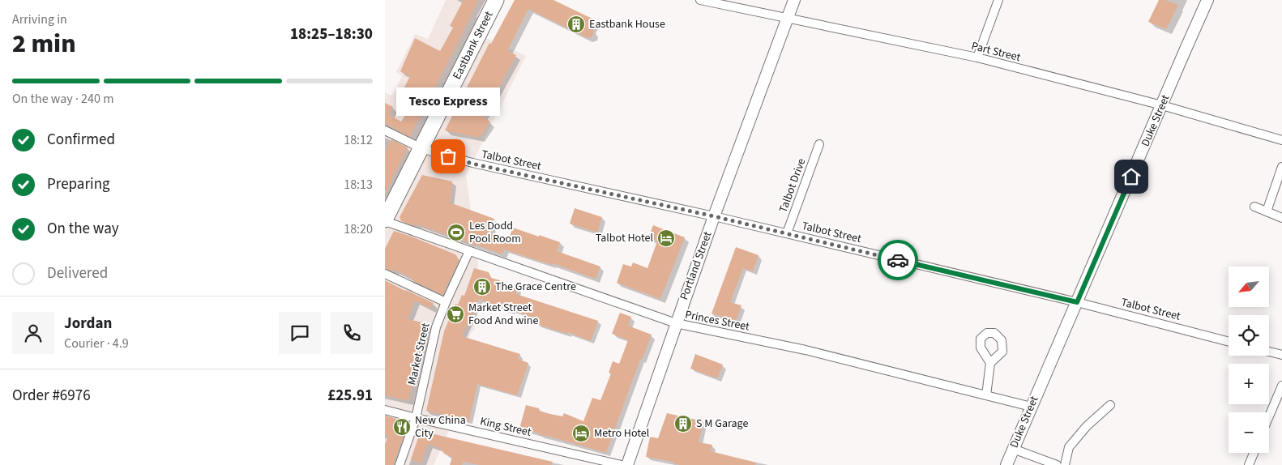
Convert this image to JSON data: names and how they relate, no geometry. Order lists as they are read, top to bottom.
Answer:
{
  "streets": {
    "highway": ["Eastbank Street"],
    "street": [
      "Part Street",
      "Duke Street",
      "Talbot Street",
      "Talbot Drive",
      "Portland Street",
      "Princes Street",
      "Market Street",
      "King Street"
    ]
  },
  "crossings": [
    ["Eastbank Street", "Talbot Street"],
    ["Eastbank Street", "Princes Street"],
    ["Part Street", "Duke Street"],
    ["Part Street", "Portland Street"],
    ["Duke Street", "Talbot Street"],
    ["Duke Street", "Princes Street"],
    ["Talbot Street", "Talbot Drive"],
    ["Talbot Street", "Portland Street"],
    ["Portland Street", "Princes Street"],
    ["Princes Street", "Market Street"],
    ["Market Street", "King Street"]
  ],
  "places": {
    "building": ["Eastbank House", "The Grace Centre", "S M Garage"],
    "other": ["Tesco Express"],
    "sports": ["Les Dodd Pool Room"],
    "hotel": ["Talbot Hotel", "Metro Hotel"],
    "supermarket": ["Market Street Food And wine"],
    "restaurant": ["New China City"]
  },
  "north": "bottom left",
  "page": {
    "heading": ["2 min", "Arriving in", "18:25–18:30"],
    "panel": [
      "Jordan",
      "Courier · 4.9",
      "Order #6976",
      "£25.91"
    ],
    "bar": "On the way · 240 m",
    "bubble": "Tesco Express",
    "list": [
      ["Confirmed", "18:12"],
      ["Preparing", "18:13"],
      ["On the way", "18:20"],
      "Delivered"
    ],
    "map_buttons": ["+", "−"]
  }
}
